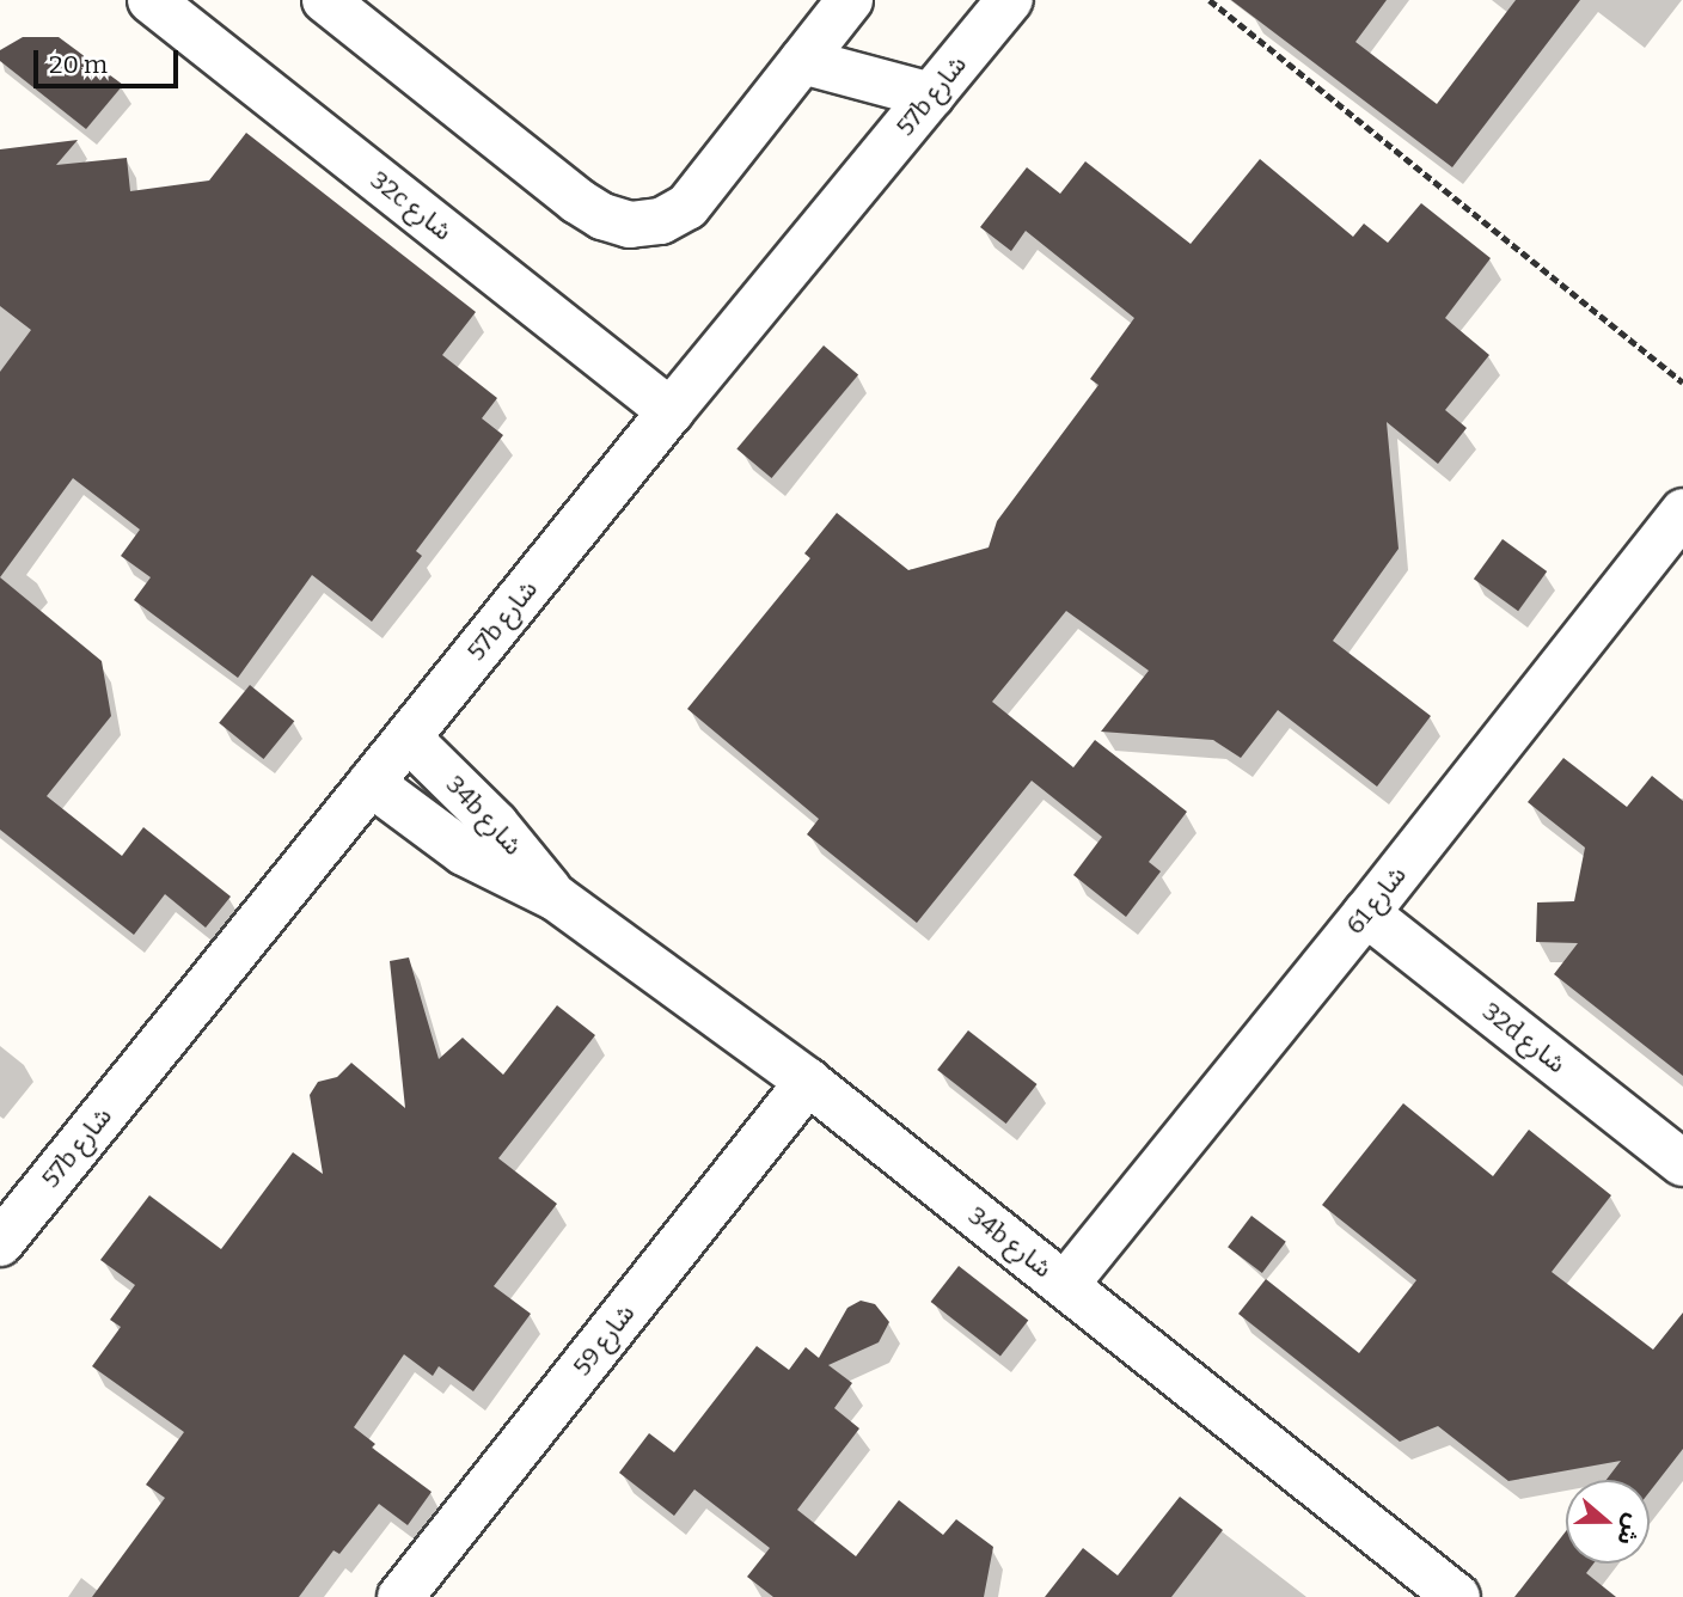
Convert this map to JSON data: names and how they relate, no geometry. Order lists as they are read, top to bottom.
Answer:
{
  "streets": {
    "street": [
      "57b شارع",
      "32c شارع",
      "34b شارع",
      "شارع 61",
      "32d شارع",
      "شارع 59"
    ]
  },
  "crossings": [
    ["57b شارع", "32c شارع"],
    ["57b شارع", "34b شارع"],
    ["34b شارع", "شارع 61"],
    ["34b شارع", "شارع 59"],
    ["شارع 61", "32d شارع"]
  ],
  "scale_bar": "20 m",
  "north": "right"
}
